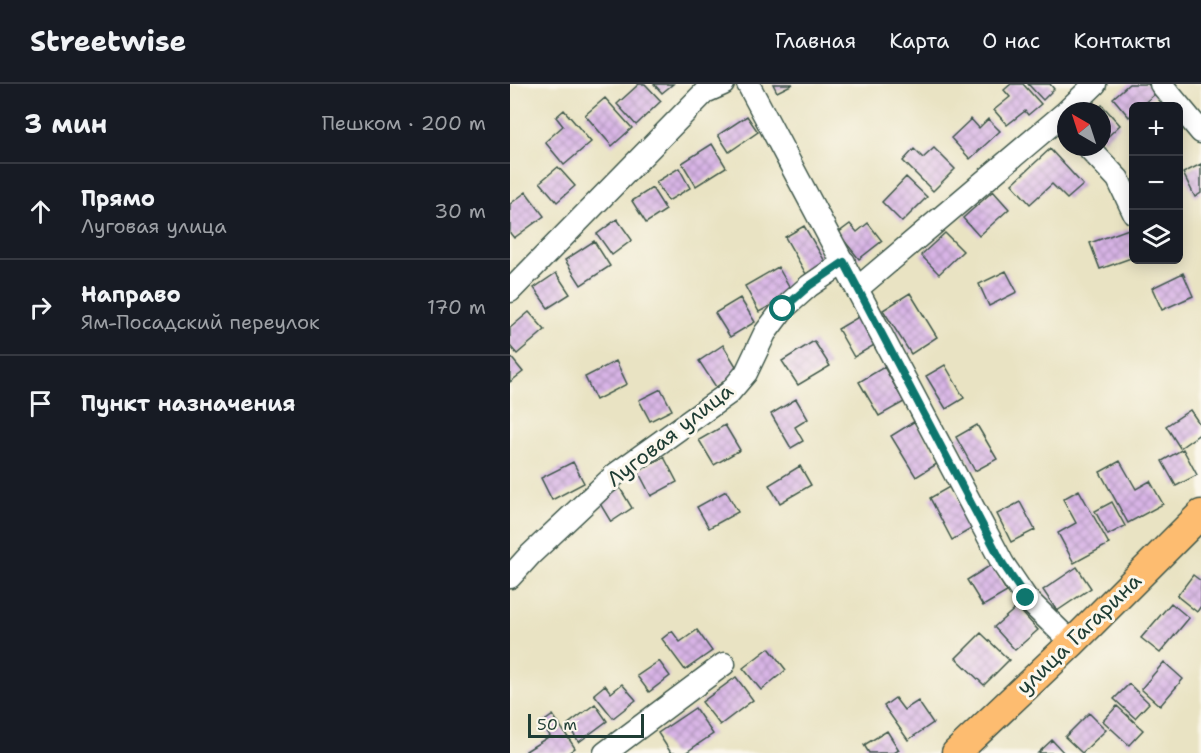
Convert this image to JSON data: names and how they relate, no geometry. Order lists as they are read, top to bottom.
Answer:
{
  "streets": {
    "main road": ["улица Гагарина"],
    "street": ["Луговая улица"]
  },
  "scale_bar": "50 m",
  "north": "top left",
  "page": {
    "header": "Streetwise",
    "nav": [
      "Главная",
      "Карта",
      "О нас",
      "Контакты"
    ],
    "heading": ["3 мин", "Пешком · 200 m"],
    "map_buttons": ["+", "−"],
    "list": [
      ["Прямо", "Луговая улица", "30 m"],
      ["Направо", "Ям-Посадский переулок", "170 m"],
      "Пункт назначения"
    ],
    "scale": "50 m"
  }
}
